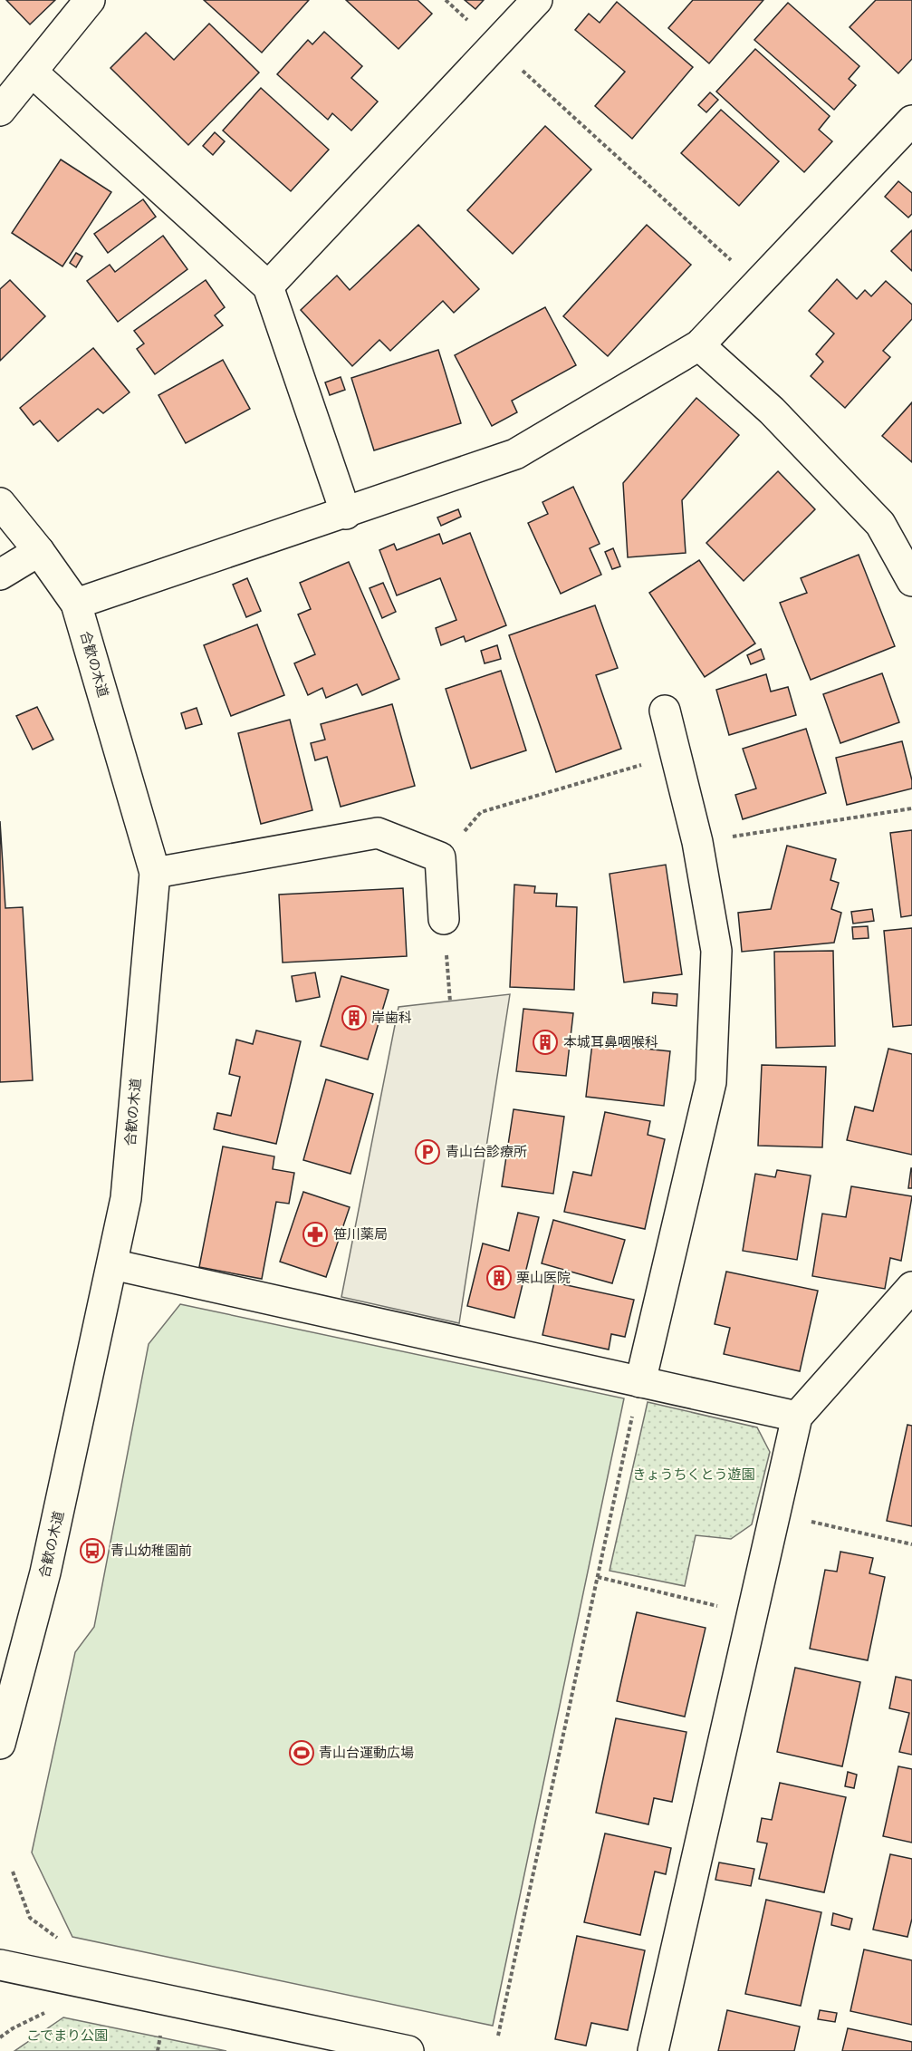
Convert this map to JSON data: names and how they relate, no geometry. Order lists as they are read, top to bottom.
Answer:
{
  "streets": {
    "street": ["合歓の木道"]
  },
  "parks": ["きょうちくとう遊園", "こでまり公園"],
  "places": {
    "building": ["岸歯科", "本城耳鼻咽喉科", "栗山医院"],
    "parking": ["青山台診療所"],
    "pharmacy": ["笹川薬局"],
    "bus stop": ["青山幼稚園前"],
    "sports": ["青山台運動広場"]
  }
}
